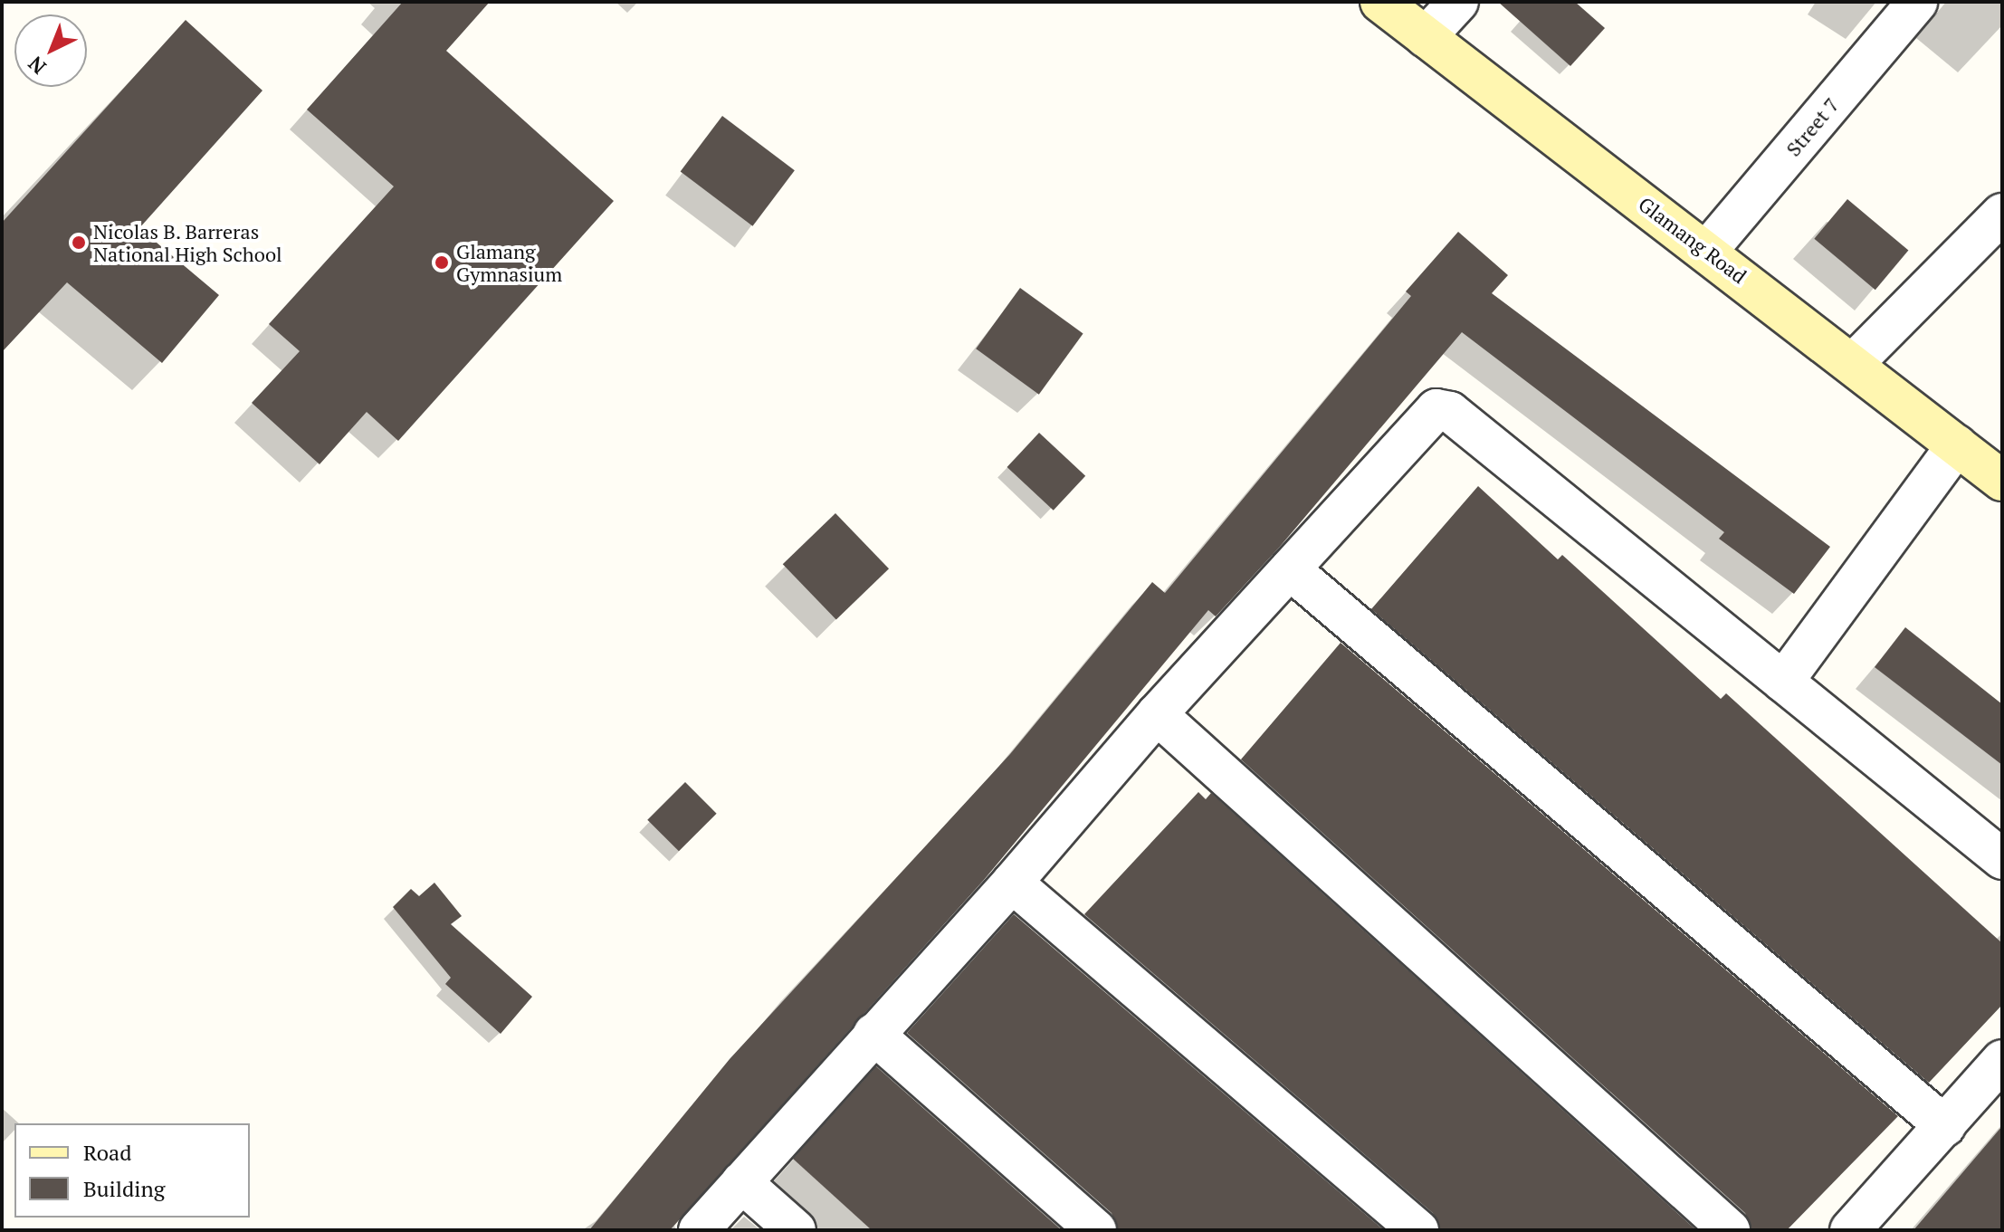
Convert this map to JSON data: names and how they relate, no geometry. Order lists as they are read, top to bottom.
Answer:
{
  "streets": {
    "street": ["Street 7", "Glamang Road"]
  },
  "crossings": [
    ["Street 7", "Glamang Road"]
  ],
  "places": ["Nicolas B. Barreras National High School", "Glamang Gymnasium"],
  "legend": ["Road", "Building"],
  "north": "bottom left"
}
